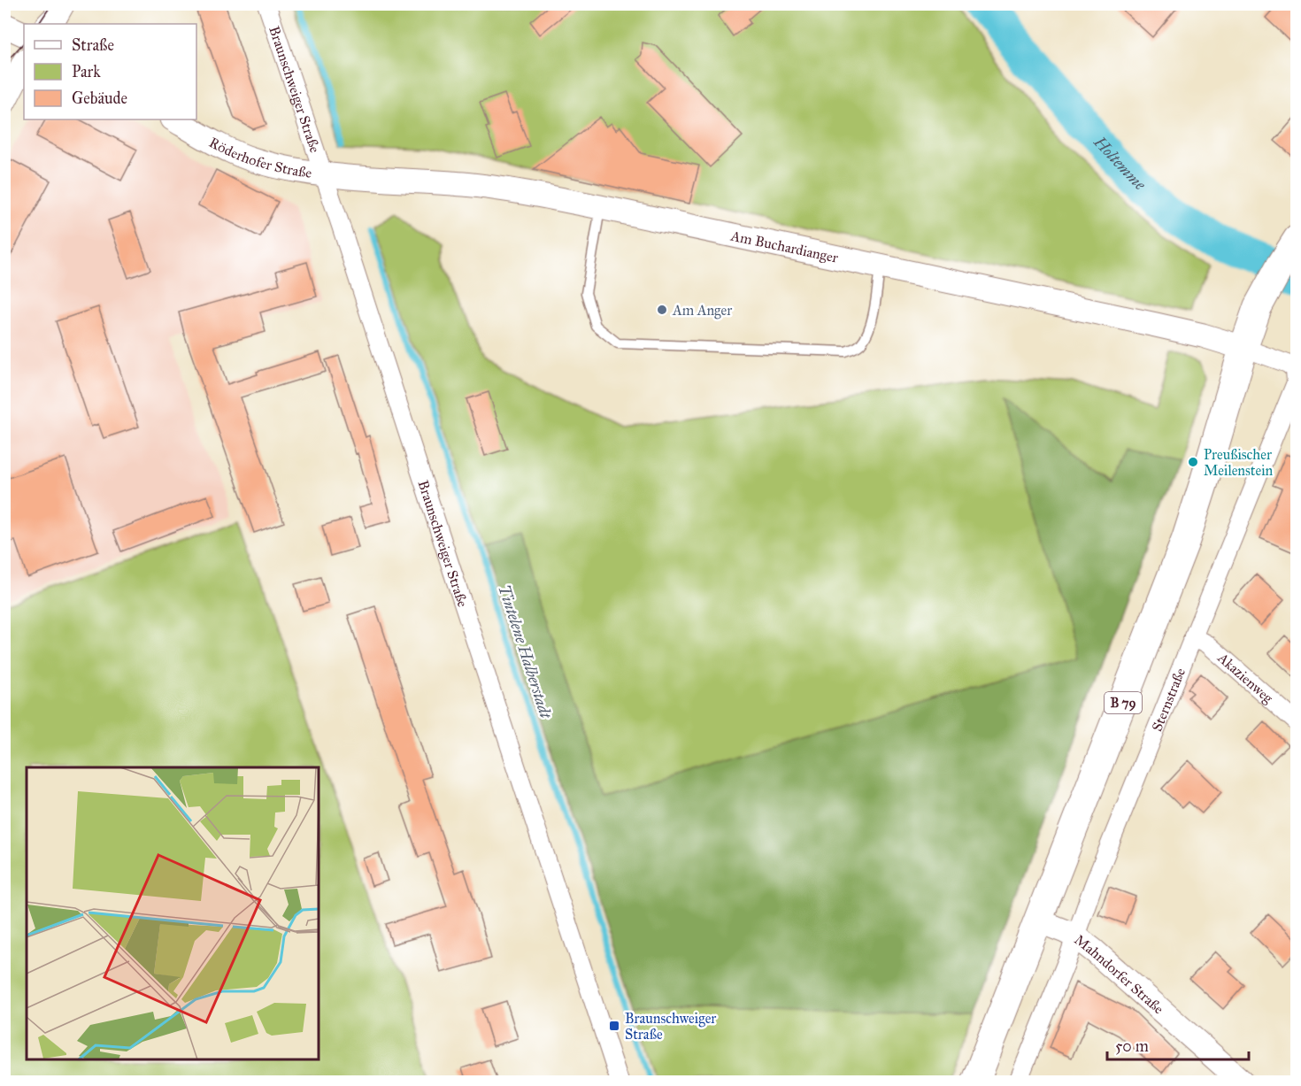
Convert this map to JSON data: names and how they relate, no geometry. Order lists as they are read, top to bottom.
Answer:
{
  "streets": {
    "main road": [
      "Röderhofer Straße",
      "Am Buchardianger",
      "B 79",
      "Mahndorfer Straße"
    ],
    "street": ["Braunschweiger Straße", "Akazienweg", "Sternstraße"]
  },
  "crossings": [
    ["Braunschweiger Straße", "Röderhofer Straße"],
    ["Braunschweiger Straße", "Am Buchardianger"],
    ["Röderhofer Straße", "Am Buchardianger"],
    ["Am Buchardianger", "Sternstraße"],
    ["Am Buchardianger", "B 79"],
    ["Akazienweg", "Sternstraße"],
    ["Sternstraße", "B 79"],
    ["Sternstraße", "Mahndorfer Straße"],
    ["B 79", "Mahndorfer Straße"]
  ],
  "water": ["Holtemme", "Tintelene Halberstadt"],
  "places": {
    "other": ["Am Anger", "Preußischer Meilenstein"],
    "transit": ["Braunschweiger Straße"]
  },
  "legend": ["Straße", "Park", "Gebäude"],
  "scale_bar": "50 m"
}
